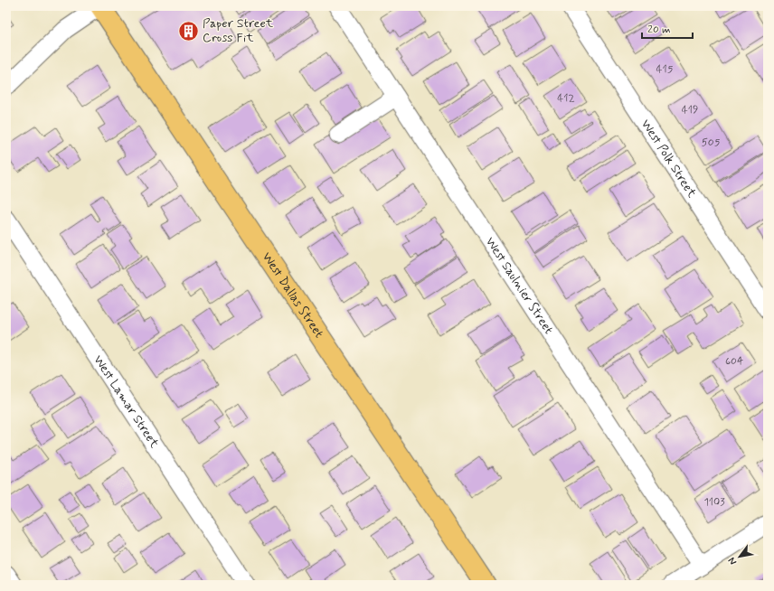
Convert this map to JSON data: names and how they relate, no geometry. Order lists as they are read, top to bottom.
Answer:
{
  "streets": {
    "main road": ["West Dallas Street"],
    "street": ["West Polk Street", "West Saulnier Street", "West Lamar Street"]
  },
  "places": {
    "building": ["Paper Street Cross Fit"]
  },
  "house_numbers": [
    "415",
    "412",
    "419",
    "505",
    "604",
    "1103"
  ],
  "scale_bar": "20 m",
  "north": "bottom left"
}
